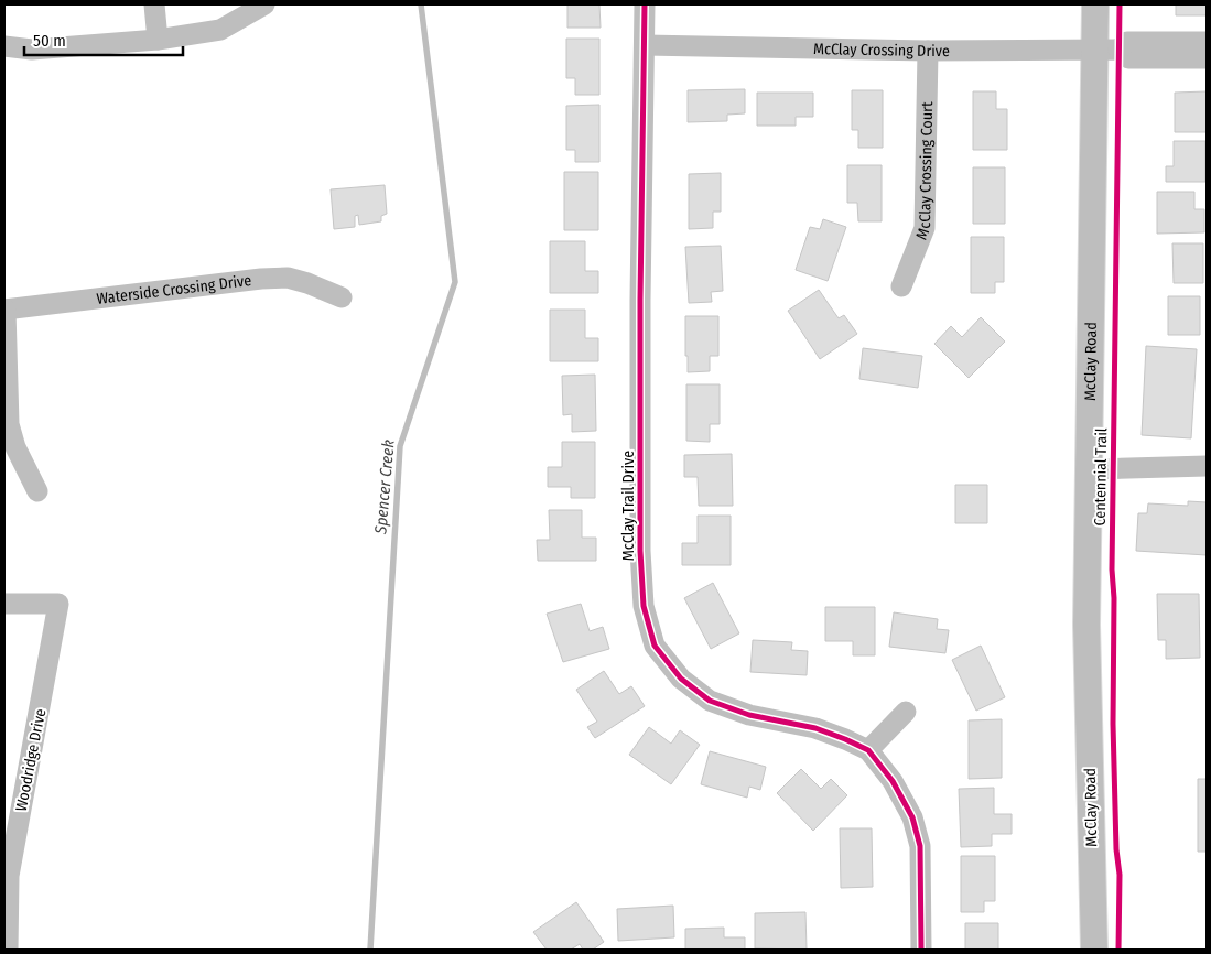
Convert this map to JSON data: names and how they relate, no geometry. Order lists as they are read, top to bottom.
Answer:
{
  "streets": {
    "main road": ["McClay Road"],
    "street": [
      "McClay Crossing Drive",
      "McClay Crossing Court",
      "Waterside Crossing Drive",
      "McClay Trail Drive",
      "Woodridge Drive"
    ],
    "cycle path": ["Centennial Trail"]
  },
  "crossings": [
    ["McClay Crossing Drive", "McClay Crossing Court"],
    ["McClay Crossing Drive", "McClay Road"],
    ["McClay Crossing Drive", "McClay Trail Drive"]
  ],
  "water": ["Spencer Creek"],
  "scale_bar": "50 m"
}
